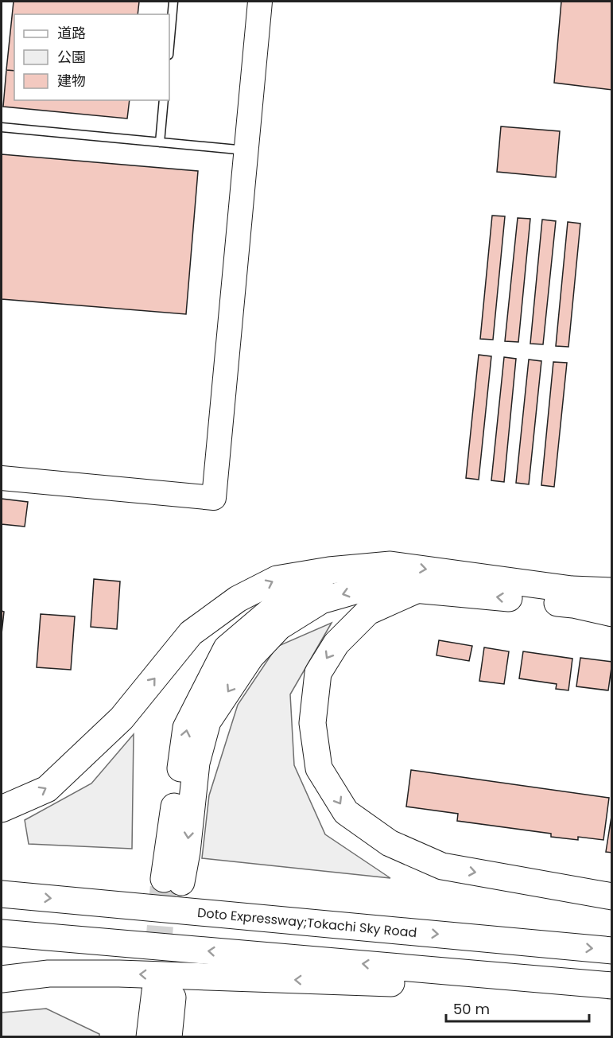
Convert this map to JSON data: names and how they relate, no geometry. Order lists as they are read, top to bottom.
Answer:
{
  "streets": {
    "highway": ["Doto Expressway;Tokachi Sky Road"]
  },
  "legend": ["道路", "公園", "建物"],
  "scale_bar": "50 m"
}
